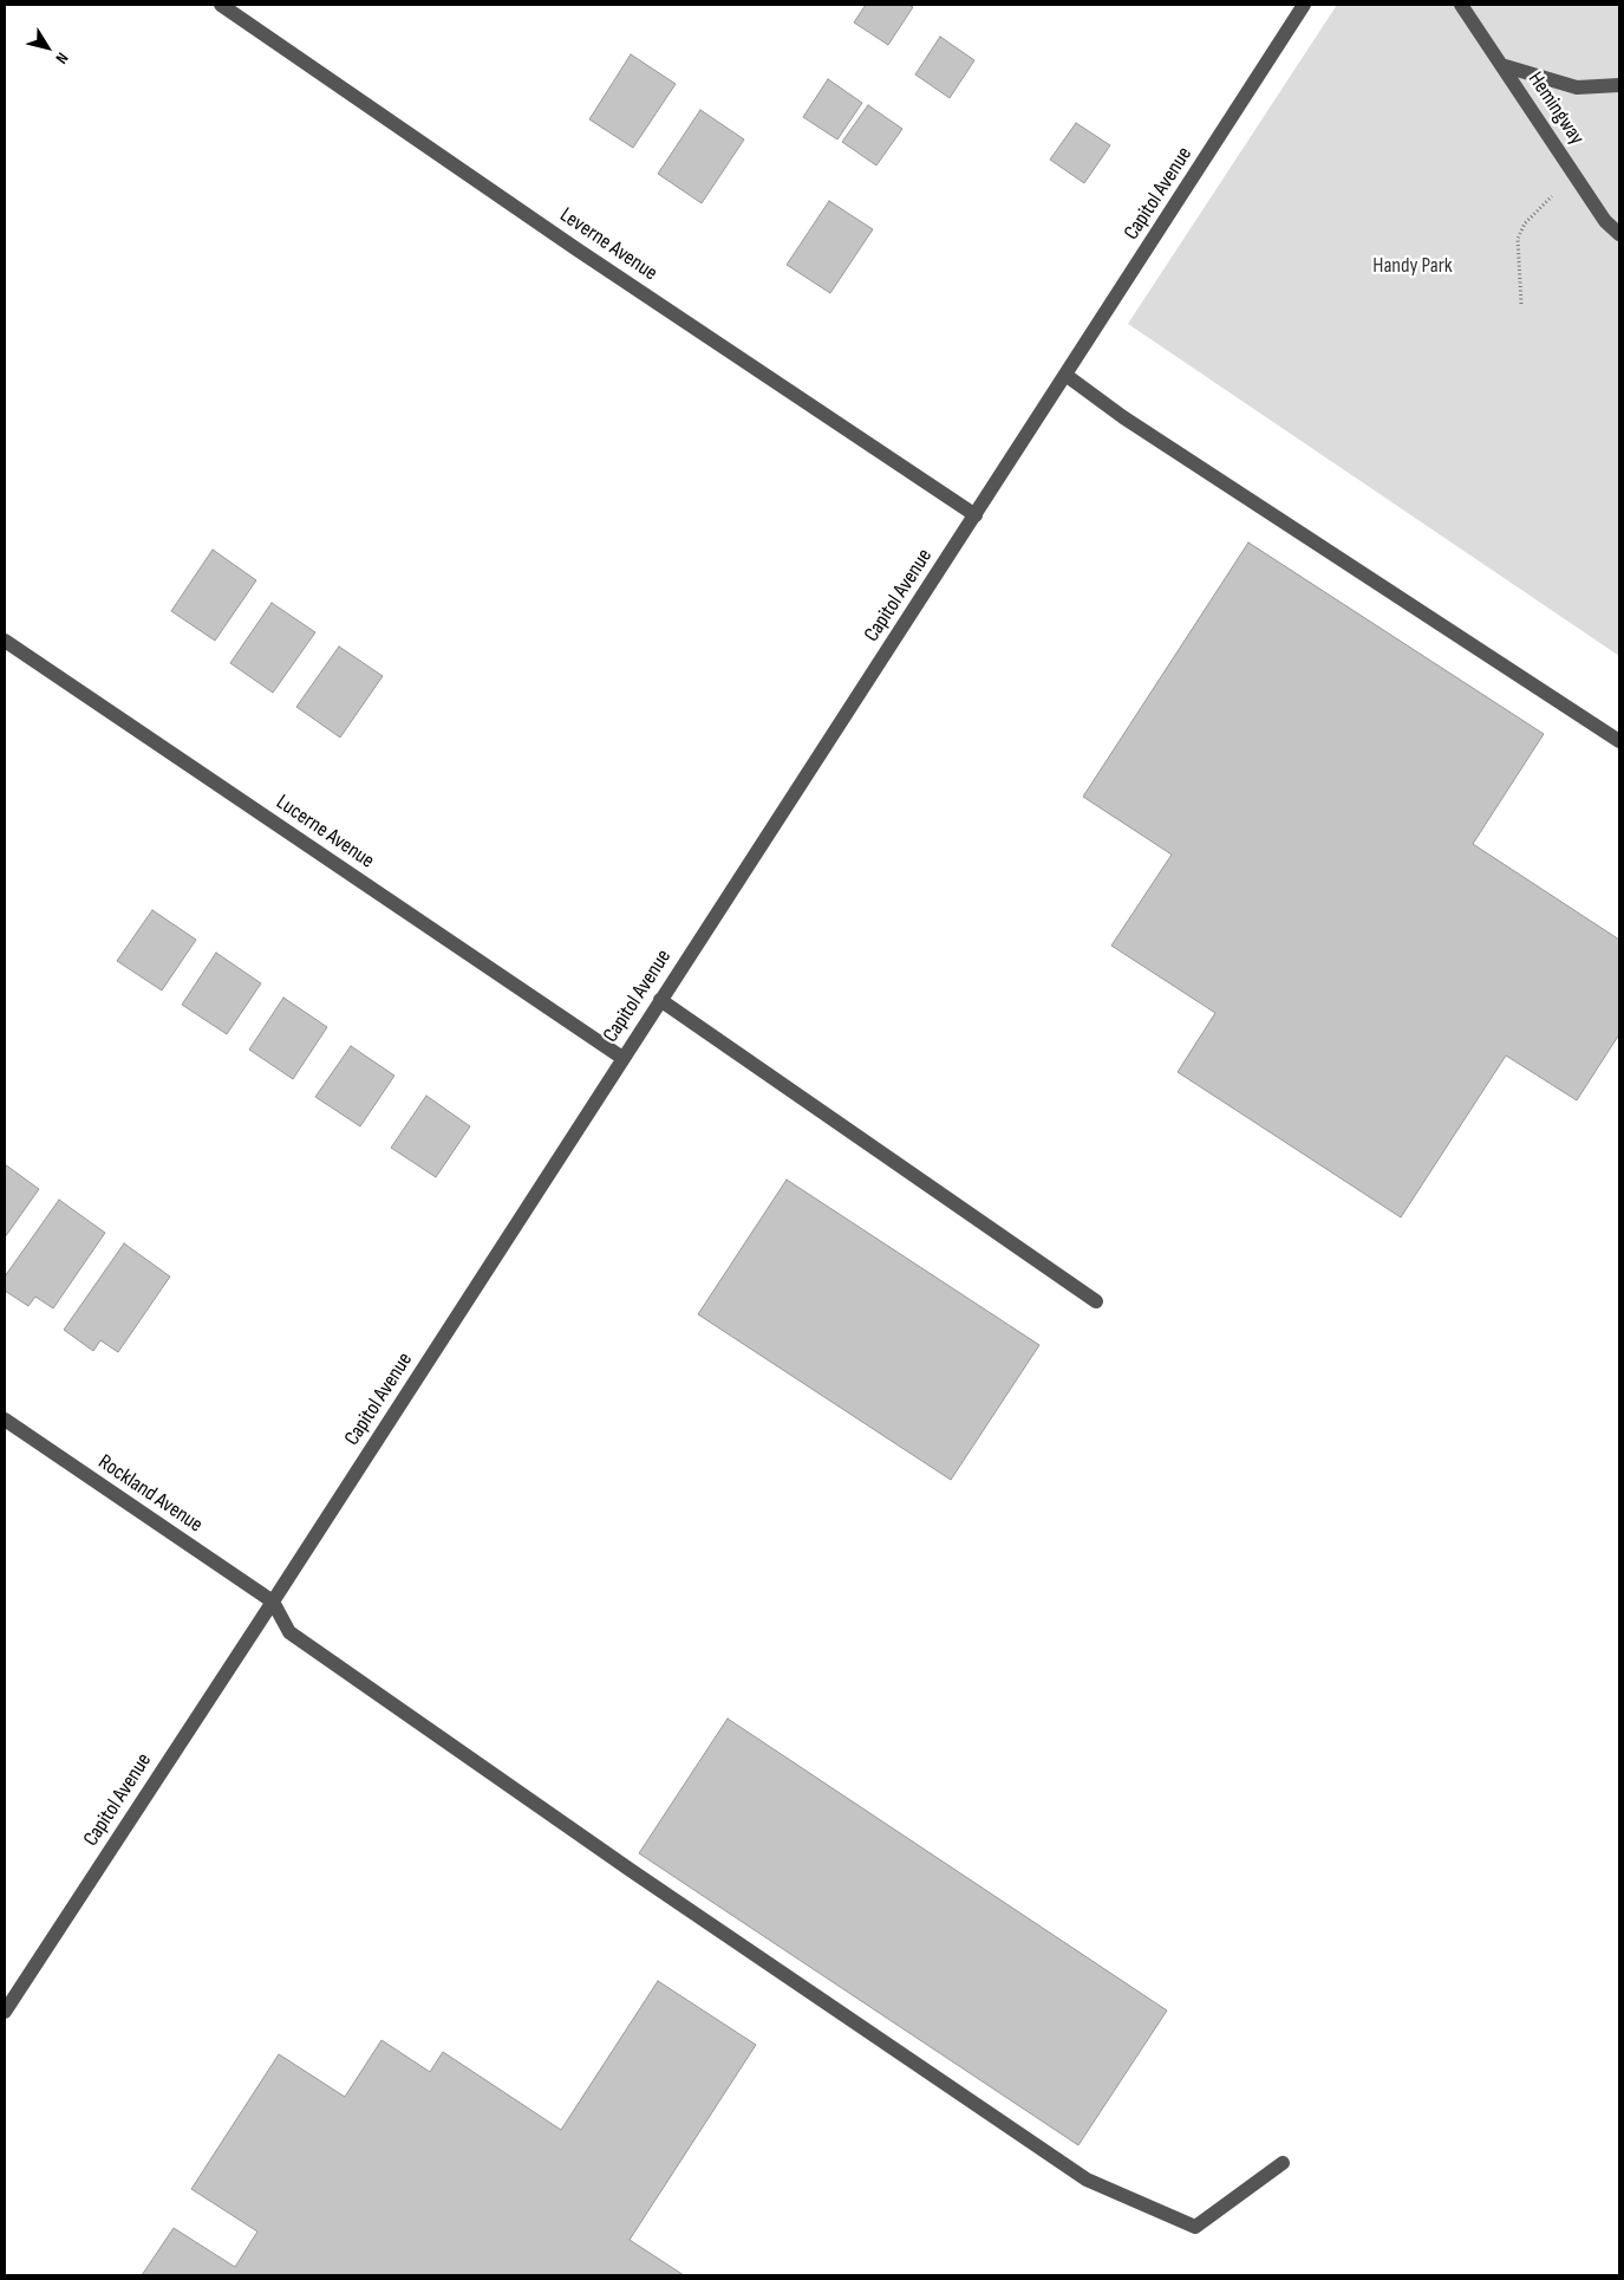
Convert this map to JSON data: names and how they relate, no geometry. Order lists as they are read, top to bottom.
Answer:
{
  "streets": {
    "street": [
      "Hemingway",
      "Capitol Avenue",
      "Leverne Avenue",
      "Lucerne Avenue",
      "Rockland Avenue"
    ]
  },
  "crossings": [
    ["Capitol Avenue", "Leverne Avenue"],
    ["Capitol Avenue", "Lucerne Avenue"],
    ["Capitol Avenue", "Rockland Avenue"]
  ],
  "parks": ["Handy Park"],
  "north": "bottom right"
}
